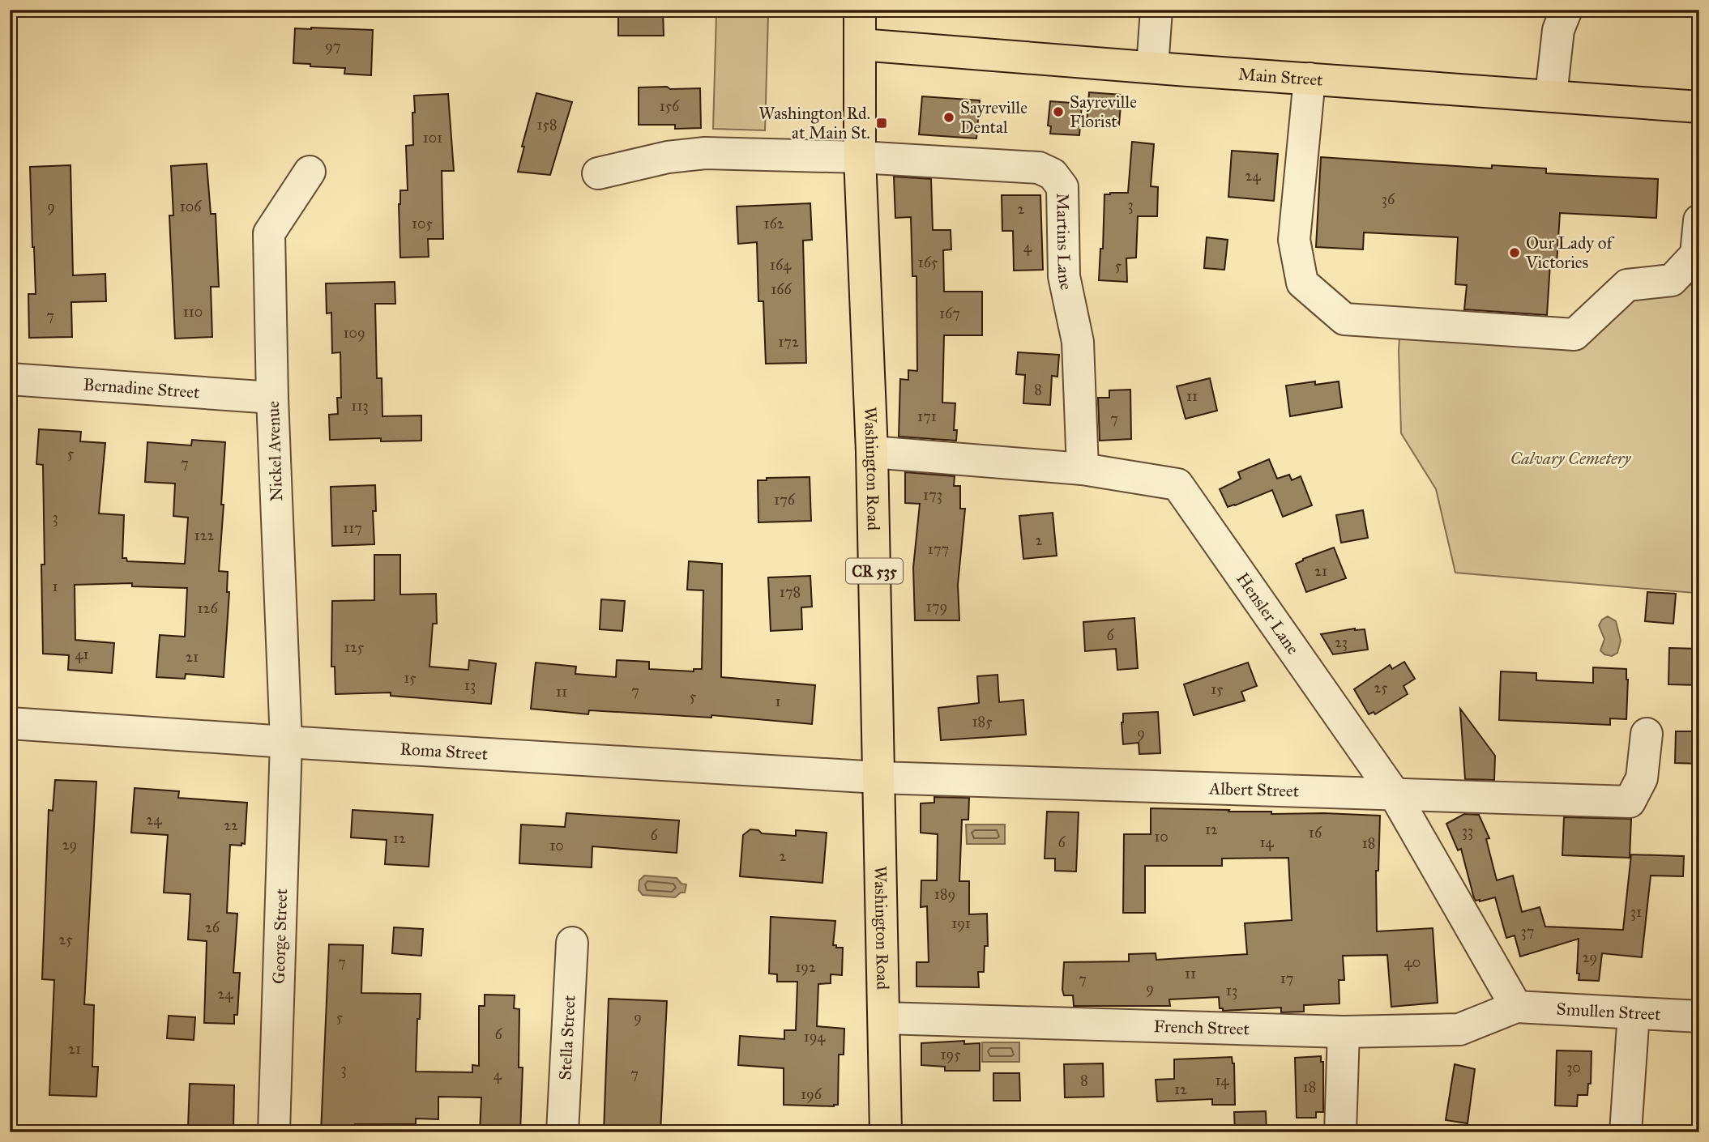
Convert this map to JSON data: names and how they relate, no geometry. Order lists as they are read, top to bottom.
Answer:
{
  "streets": {
    "main road": ["Main Street", "Washington Road", "CR 535"],
    "street": [
      "Martins Lane",
      "Bernadine Street",
      "Nickel Avenue",
      "Hensler Lane",
      "Roma Street",
      "Albert Street",
      "George Street",
      "Smullen Street",
      "French Street",
      "Stella Street"
    ]
  },
  "crossings": [
    ["Main Street", "Washington Road"],
    ["Martins Lane", "Washington Road"],
    ["Martins Lane", "Hensler Lane"],
    ["Bernadine Street", "Nickel Avenue"],
    ["Nickel Avenue", "Roma Street"],
    ["Nickel Avenue", "George Street"],
    ["Washington Road", "Hensler Lane"],
    ["Washington Road", "Roma Street"],
    ["Washington Road", "Albert Street"],
    ["Washington Road", "French Street"],
    ["Hensler Lane", "Albert Street"],
    ["Hensler Lane", "Smullen Street"],
    ["Hensler Lane", "French Street"],
    ["Roma Street", "Albert Street"],
    ["Roma Street", "George Street"],
    ["Smullen Street", "French Street"]
  ],
  "parks": ["Calvary Cemetery"],
  "places": {
    "other": ["Sayreville Florist", "Sayreville Dental", "Our Lady of Victories"],
    "transit": ["Washington Rd. at Main St."]
  },
  "house_numbers": [
    "97",
    "156",
    "158",
    "101",
    "24",
    "36",
    "3",
    "9",
    "106",
    "2",
    "105",
    "162",
    "4",
    "165",
    "164",
    "5",
    "166",
    "110",
    "167",
    "7",
    "109",
    "172",
    "8",
    "11",
    "113",
    "171",
    "7",
    "5",
    "7",
    "173",
    "176",
    "3",
    "117",
    "122",
    "2",
    "177",
    "21",
    "1",
    "178",
    "179",
    "126",
    "6",
    "23",
    "125",
    "41",
    "21",
    "15",
    "13",
    "25",
    "15",
    "7",
    "11",
    "5",
    "1",
    "185",
    "9",
    "24",
    "22",
    "12",
    "33",
    "16",
    "6",
    "10",
    "12",
    "6",
    "14",
    "18",
    "29",
    "10",
    "2",
    "189",
    "31",
    "191",
    "26",
    "37",
    "25",
    "29",
    "7",
    "40",
    "192",
    "11",
    "17",
    "7",
    "9",
    "13",
    "24",
    "5",
    "9",
    "6",
    "194",
    "21",
    "195",
    "30",
    "3",
    "7",
    "4",
    "8",
    "14",
    "18",
    "12",
    "196"
  ]
}
